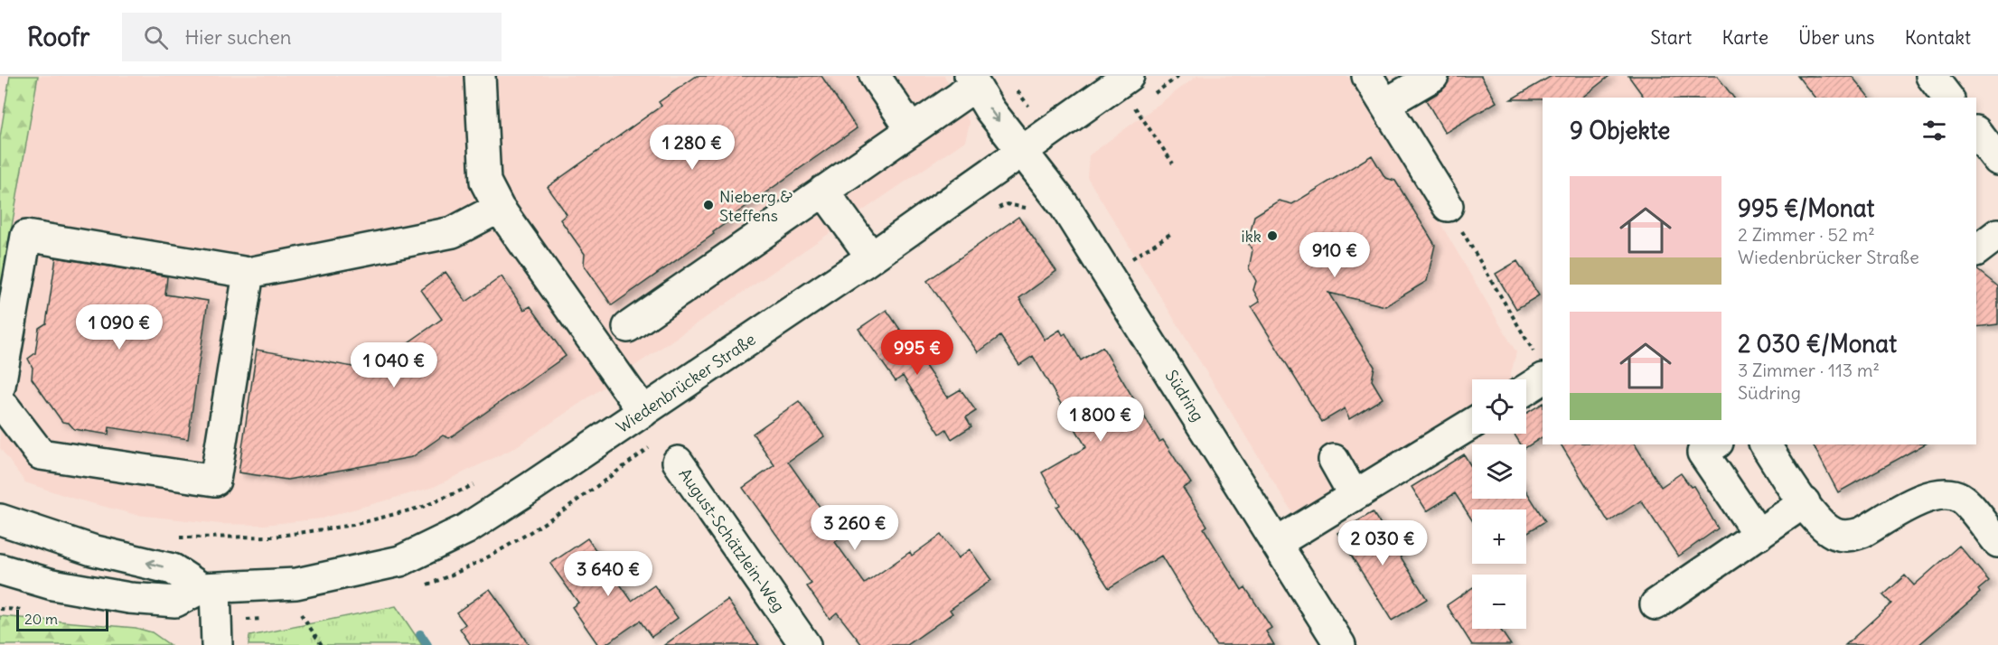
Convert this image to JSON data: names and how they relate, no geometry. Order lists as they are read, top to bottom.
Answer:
{
  "streets": {
    "street": ["Wiedenbrücker Straße", "Südring", "August-Schätzlein-Weg"]
  },
  "crossings": [
    ["Wiedenbrücker Straße", "Südring"]
  ],
  "places": ["Nieberg & Steffens", "ikk"],
  "scale_bar": "20 m",
  "page": {
    "header": "Roofr",
    "search": "Hier suchen",
    "nav": [
      "Start",
      "Karte",
      "Über uns",
      "Kontakt"
    ],
    "heading": "9 Objekte",
    "price": [
      "1 280 €",
      "910 €",
      "1 090 €",
      "995 €",
      "1 040 €",
      "1 800 €",
      "3 260 €",
      "2 030 €",
      "3 640 €"
    ],
    "list": [
      {
        "name": "995 €/Monat",
        "note": "2 Zimmer · 52 m² · Wiedenbrücker Straße"
      },
      {
        "name": "2 030 €/Monat",
        "note": "3 Zimmer · 113 m² · Südring"
      }
    ],
    "map_buttons": ["+", "−"],
    "scale": "20 m"
  }
}
